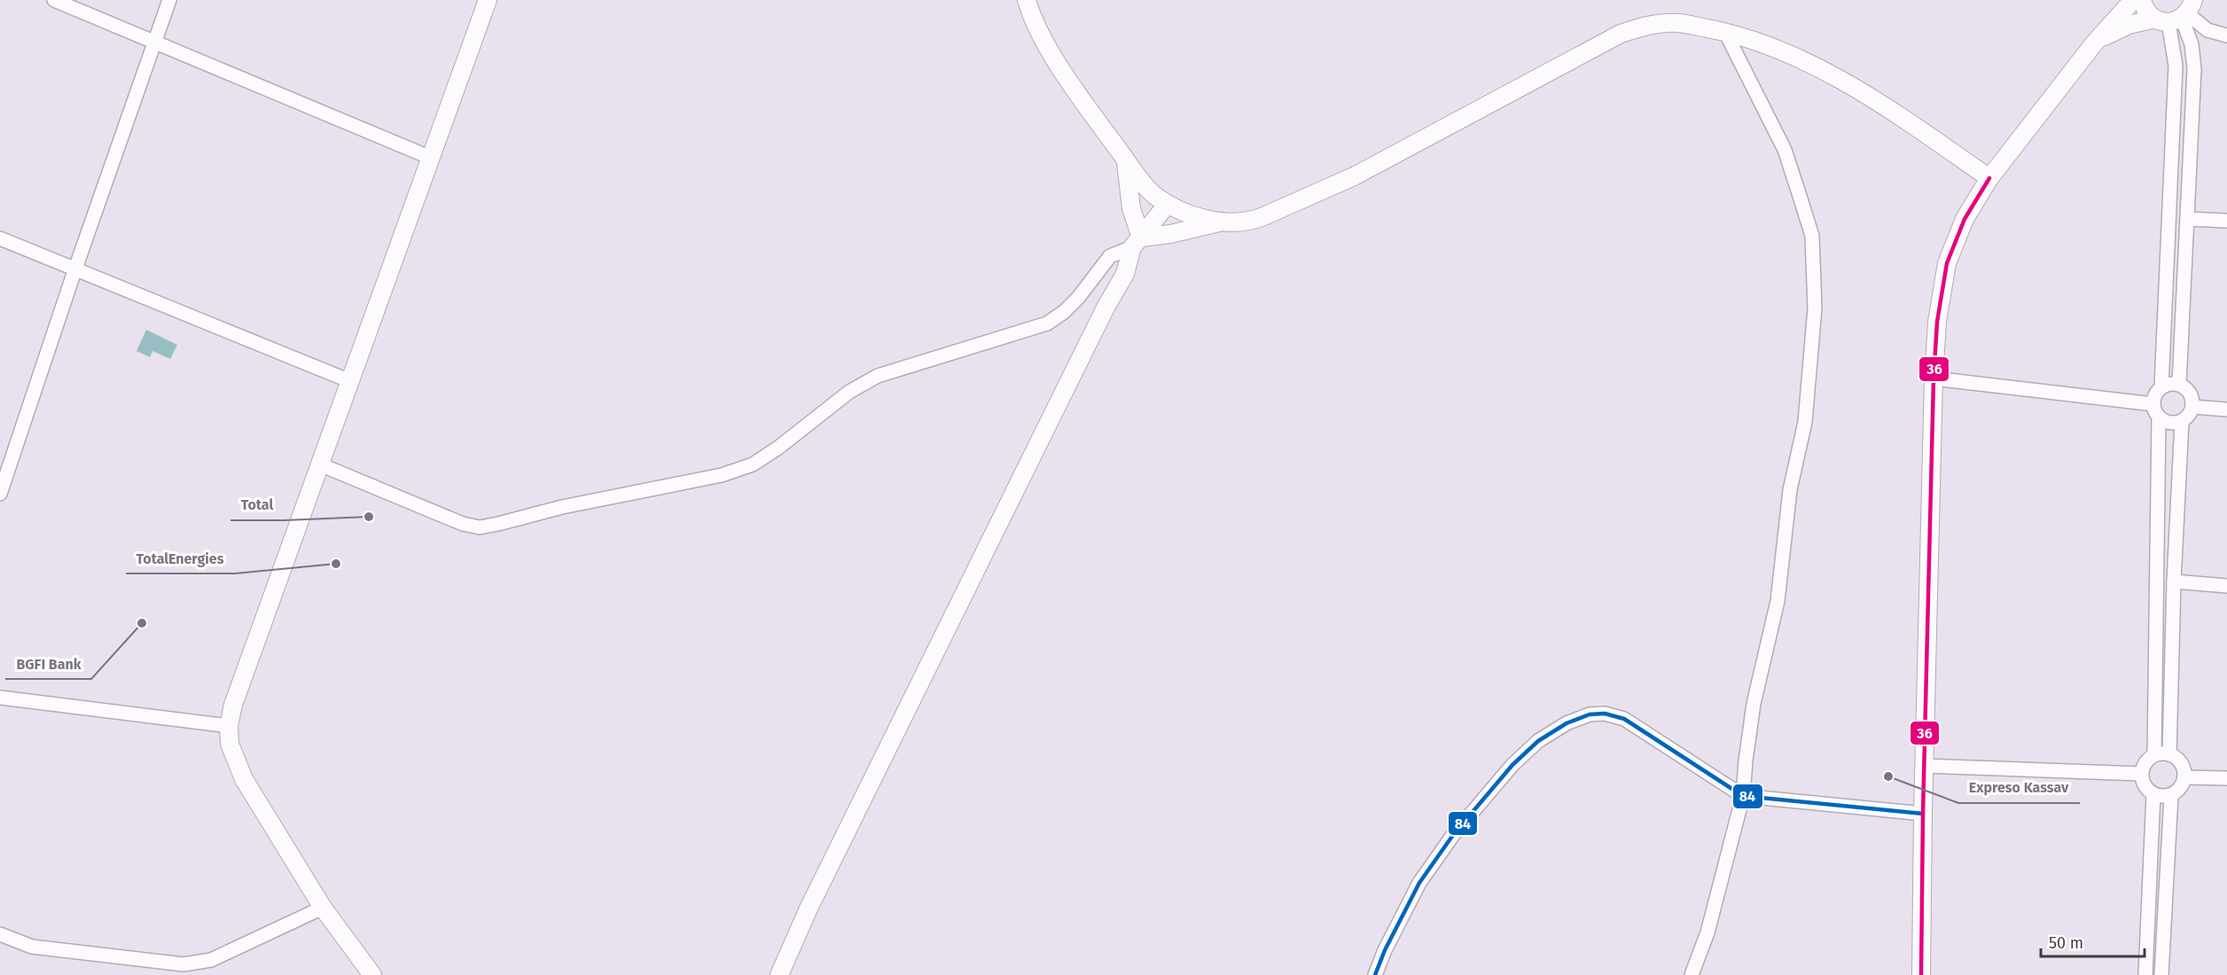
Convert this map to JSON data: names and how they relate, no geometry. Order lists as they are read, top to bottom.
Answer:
{
  "places": [
    "Total",
    "TotalEnergies",
    "BGFI Bank",
    "Expreso Kassav"
  ],
  "lines": ["transit line 36", "transit line 84"],
  "scale_bar": "50 m"
}
